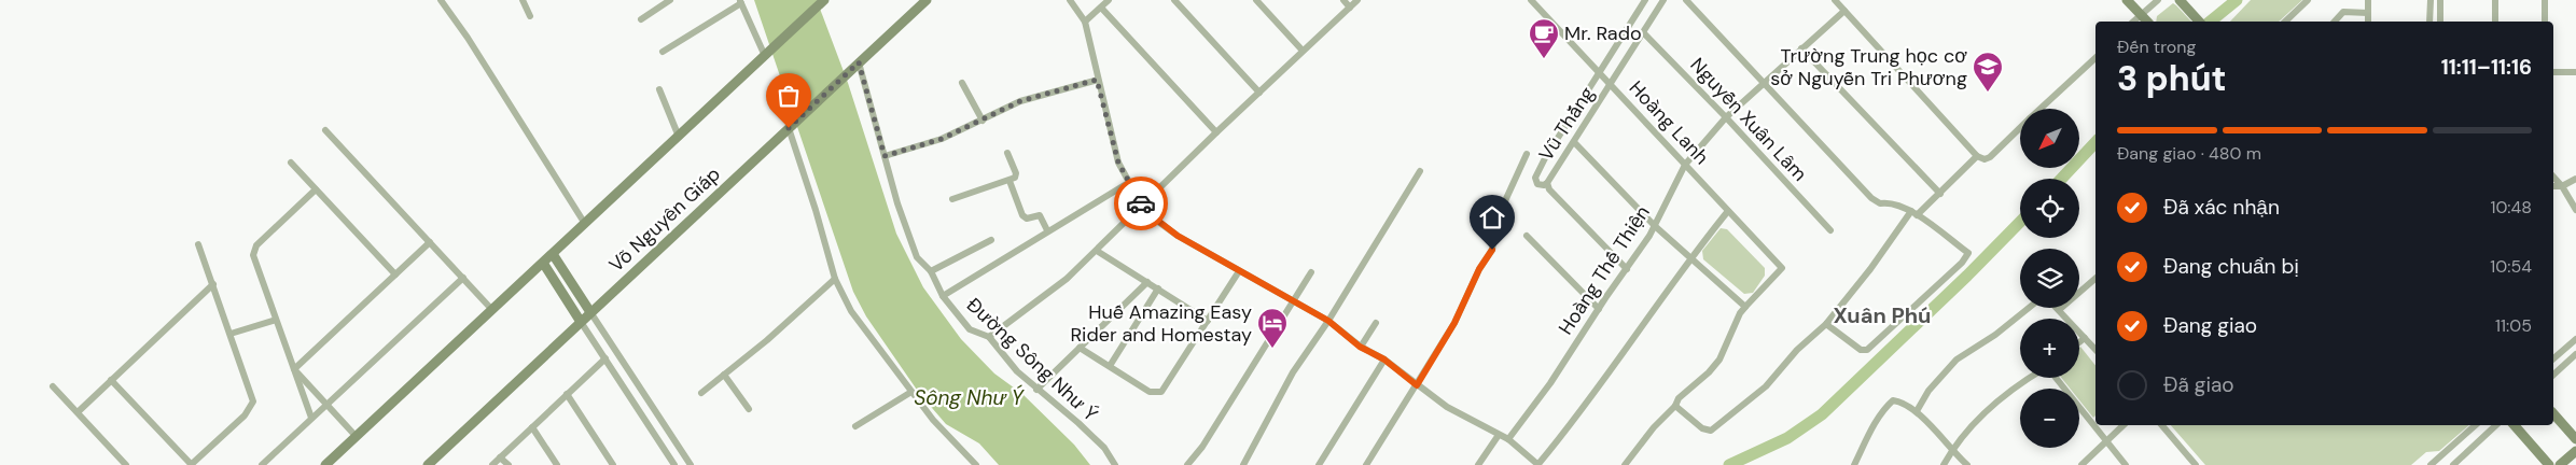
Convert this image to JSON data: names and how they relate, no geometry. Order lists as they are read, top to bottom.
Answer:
{
  "streets": {
    "street": [
      "Nguyễn Xuân Lâm",
      "Hoàng Lanh",
      "Vũ Thắng",
      "Võ Nguyên Giáp",
      "Hoàng Thế Thiện",
      "Đường Sông Như Ý"
    ]
  },
  "crossings": [
    ["Nguyễn Xuân Lâm", "Vũ Thắng"],
    ["Nguyễn Xuân Lâm", "Hoàng Thế Thiện"],
    ["Hoàng Lanh", "Vũ Thắng"],
    ["Hoàng Lanh", "Hoàng Thế Thiện"],
    ["Võ Nguyên Giáp", "Đường Sông Như Ý"]
  ],
  "districts": ["Xuân Phú"],
  "water": ["Sông Như Ý"],
  "places": {
    "cafe": ["Mr. Rado"],
    "school or university": ["Trường Trung học cơ sở Nguyễn Tri Phương"],
    "hotel": ["Huế Amazing Easy Rider and Homestay"]
  },
  "north": "bottom left",
  "page": {
    "heading": ["3 phút", "Đến trong", "11:11–11:16"],
    "map_buttons": ["+", "−"],
    "bar": "Đang giao · 480 m",
    "list": [
      ["Đã xác nhận", "10:48"],
      ["Đang chuẩn bị", "10:54"],
      ["Đang giao", "11:05"],
      "Đã giao"
    ]
  }
}
